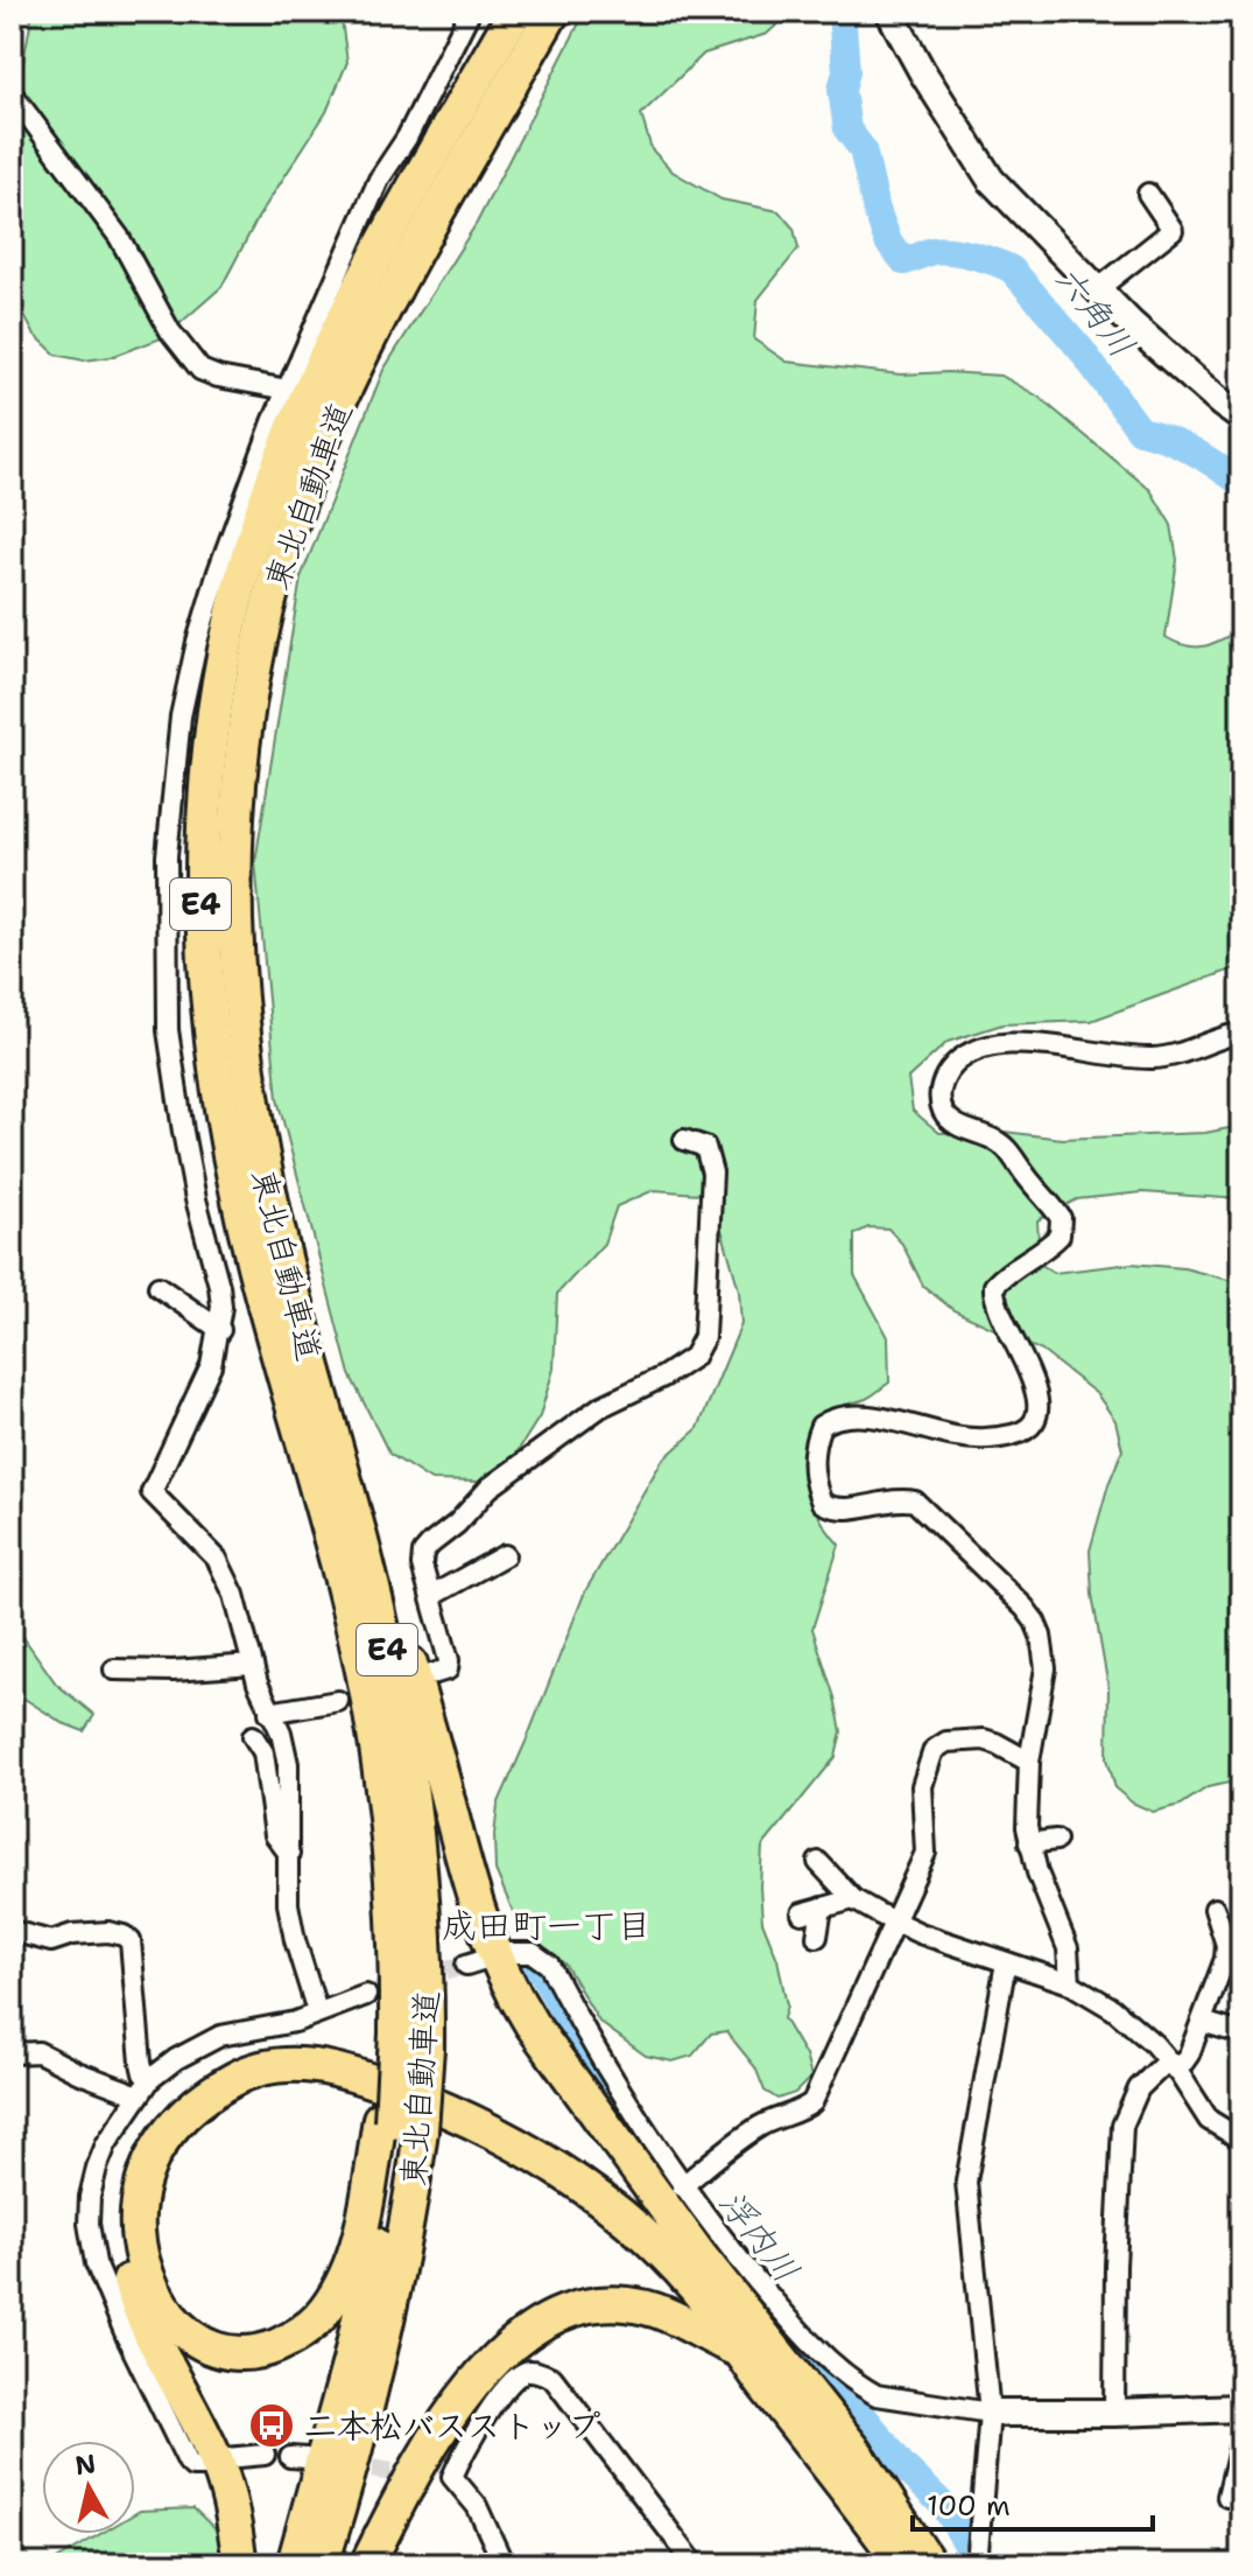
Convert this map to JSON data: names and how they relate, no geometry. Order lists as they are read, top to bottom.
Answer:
{
  "streets": {
    "highway": ["東北自動車道", "E4"]
  },
  "districts": ["成田町一丁目"],
  "water": ["六角川", "浮内川"],
  "places": {
    "bus stop": ["二本松バスストップ"]
  },
  "scale_bar": "100 m",
  "north": "top"
}
